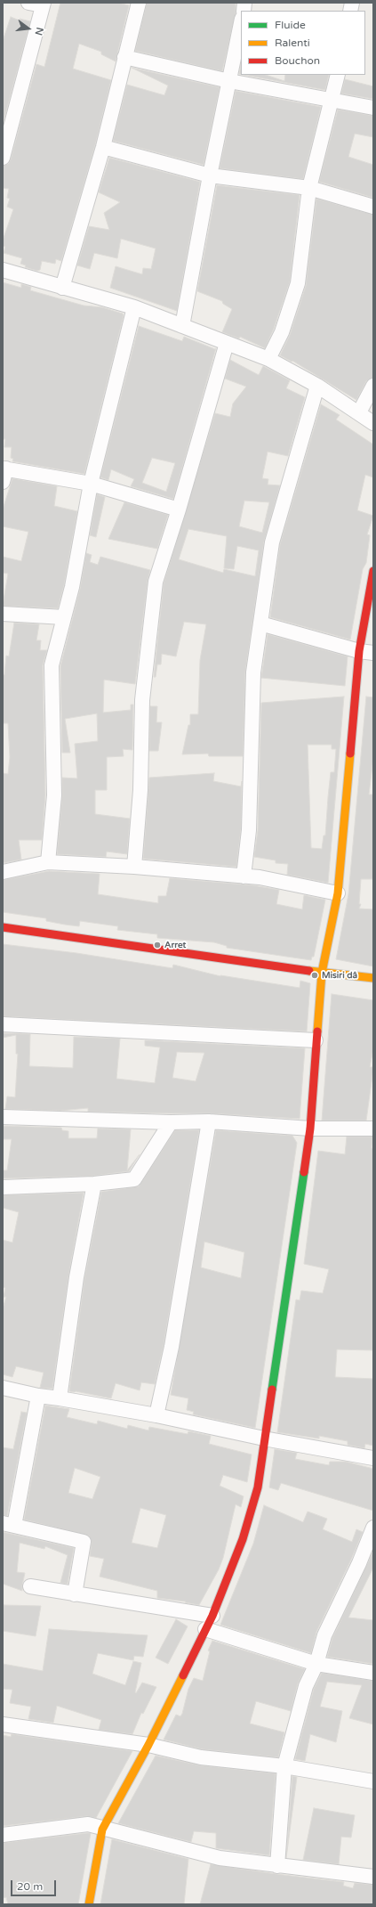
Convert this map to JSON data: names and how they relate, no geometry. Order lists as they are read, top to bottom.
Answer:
{
  "places": ["Arret", "Misiri dâ"],
  "legend": ["Fluide", "Ralenti", "Bouchon"],
  "scale_bar": "20 m",
  "north": "right"
}
